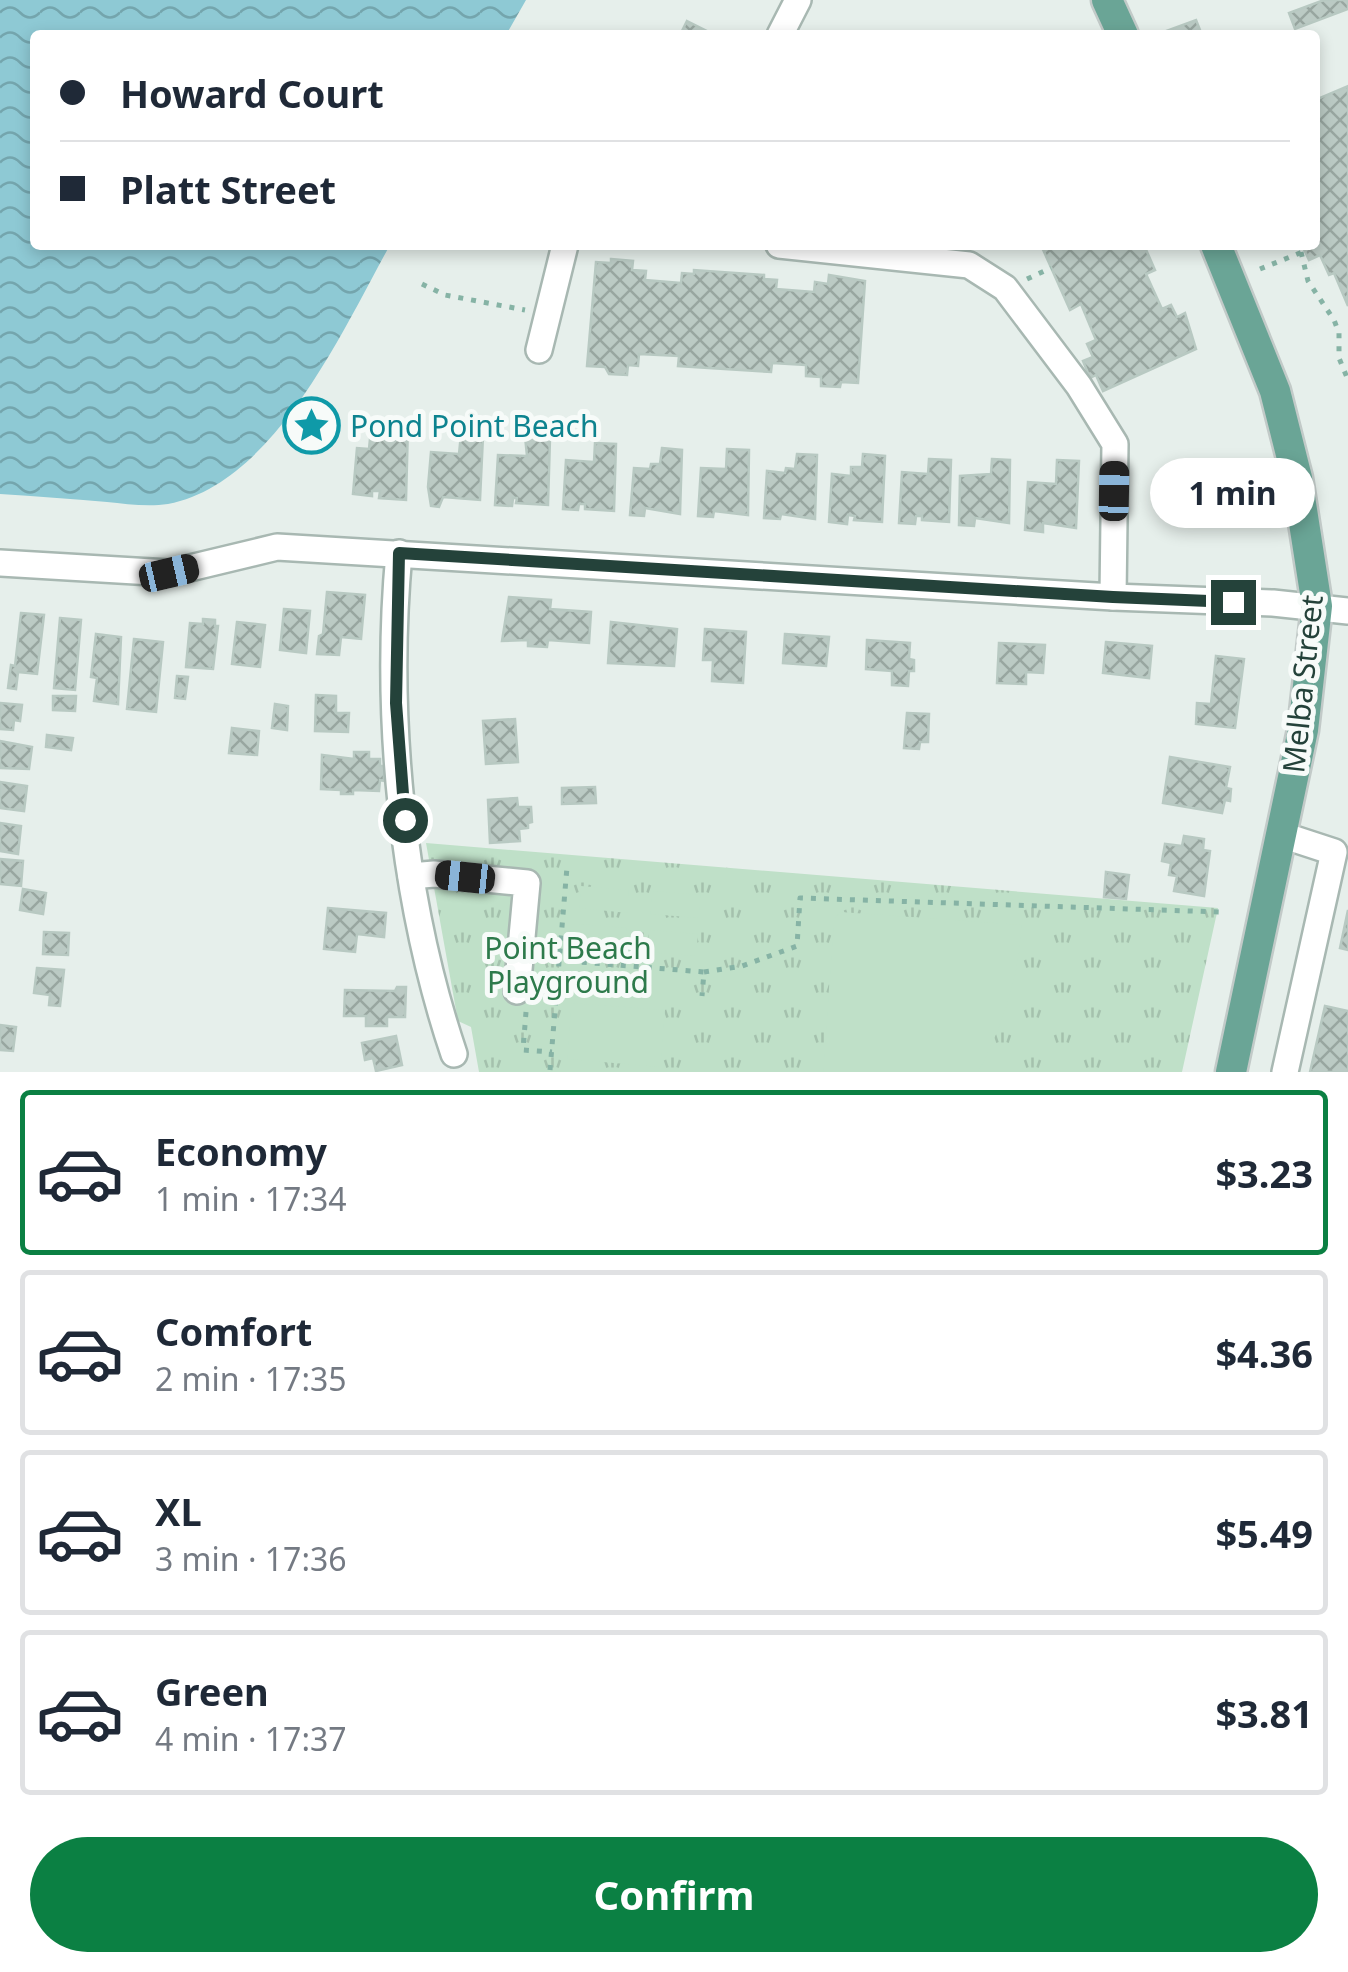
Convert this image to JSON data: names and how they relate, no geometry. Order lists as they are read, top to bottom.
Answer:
{
  "streets": {
    "main road": ["Melba Street"]
  },
  "parks": ["Point Beach Playground"],
  "places": {
    "place": ["Pond Point Beach"]
  },
  "page": {
    "banner": ["Howard Court", "Platt Street"],
    "bubble": "1 min",
    "list": [
      {
        "name": "Economy",
        "note": "1 min · 17:34",
        "value": "$3.23"
      },
      {
        "name": "Comfort",
        "note": "2 min · 17:35",
        "value": "$4.36"
      },
      {
        "name": "XL",
        "note": "3 min · 17:36",
        "value": "$5.49"
      },
      {
        "name": "Green",
        "note": "4 min · 17:37",
        "value": "$3.81"
      }
    ],
    "buttons": "Confirm"
  }
}
